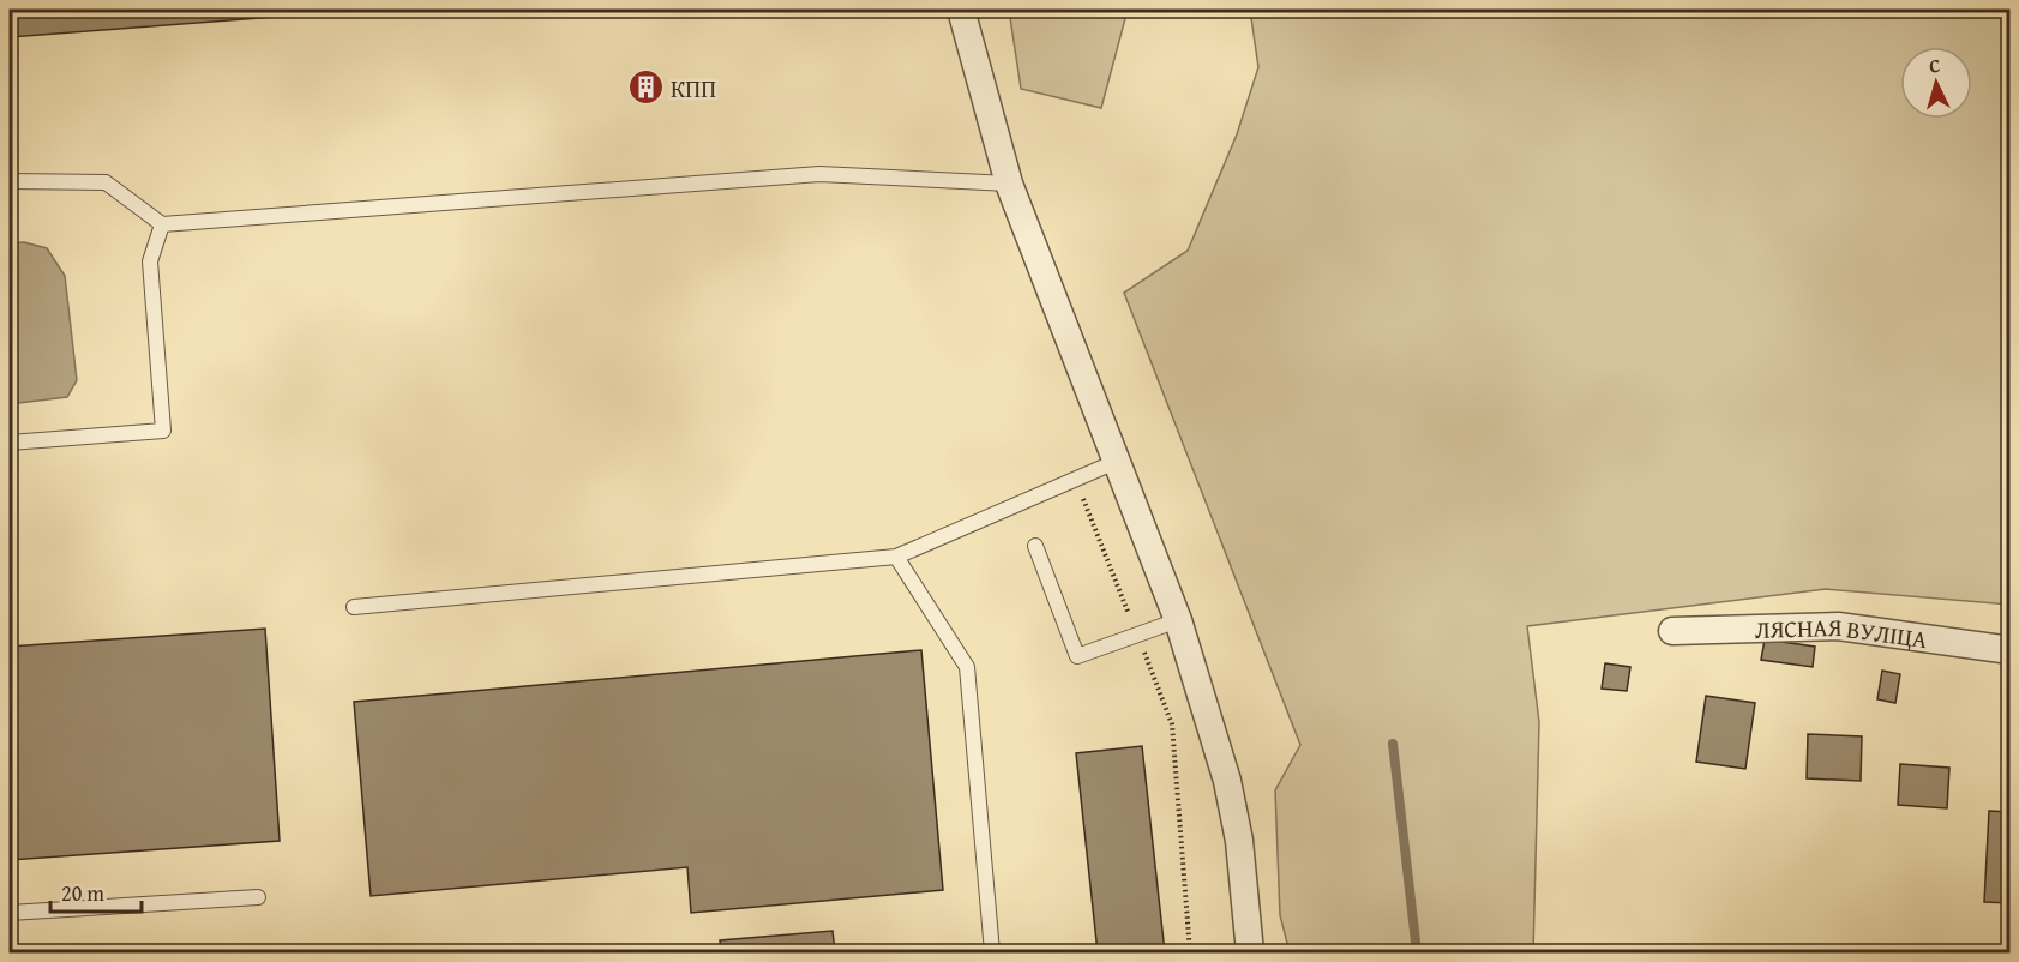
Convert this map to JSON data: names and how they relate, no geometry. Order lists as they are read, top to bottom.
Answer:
{
  "streets": {
    "street": ["ЛЯСНАЯ ВУЛІЦА"]
  },
  "places": {
    "building": ["КПП"]
  },
  "scale_bar": "20 m",
  "north": "top"
}
